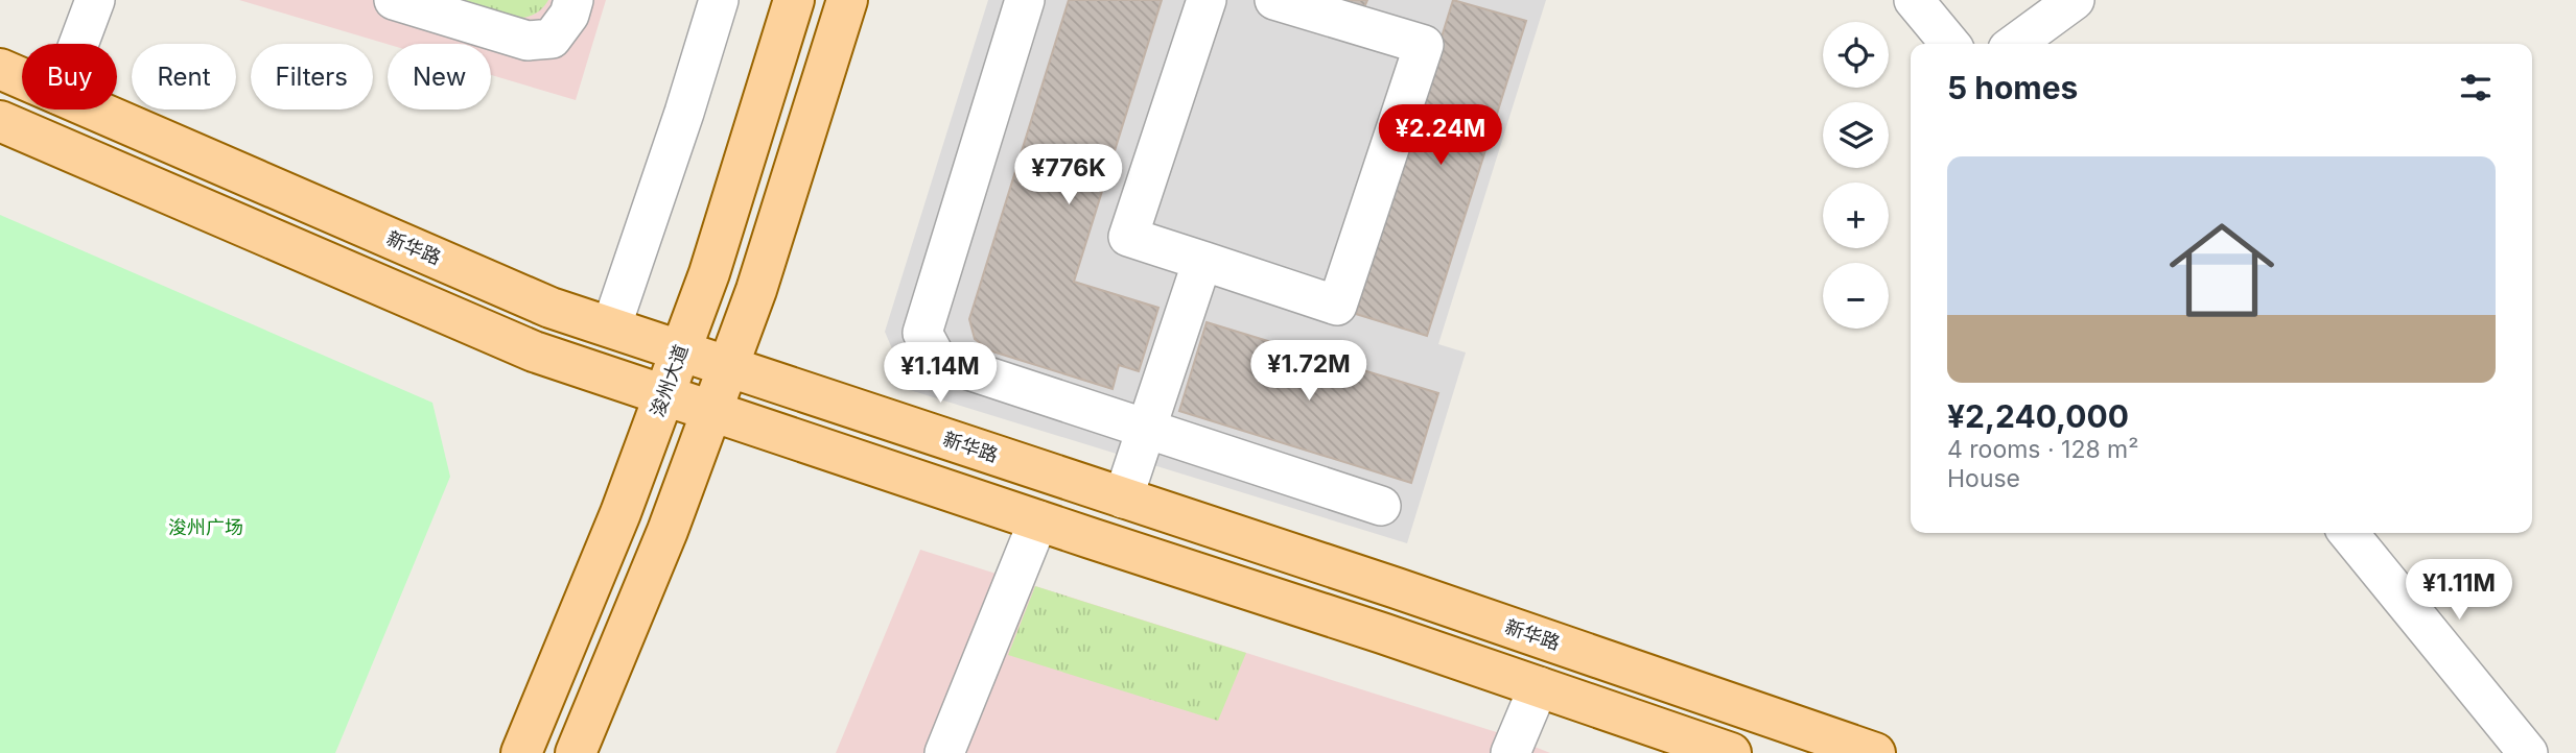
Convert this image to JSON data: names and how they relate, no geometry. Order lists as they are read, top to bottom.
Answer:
{
  "streets": {
    "main road": ["新华路", "浚州大道"]
  },
  "crossings": [
    ["新华路", "浚州大道"]
  ],
  "parks": ["浚州广场"],
  "page": {
    "map_buttons": ["+", "−"],
    "chip": [
      "Buy",
      "Rent",
      "Filters",
      "New"
    ],
    "heading": "5 homes",
    "price": [
      "¥2.24M",
      "¥776K",
      "¥1.72M",
      "¥1.14M",
      "¥1.11M"
    ],
    "list": [
      {
        "name": "¥2,240,000",
        "note": "4 rooms · 128 m² · House"
      }
    ]
  }
}
